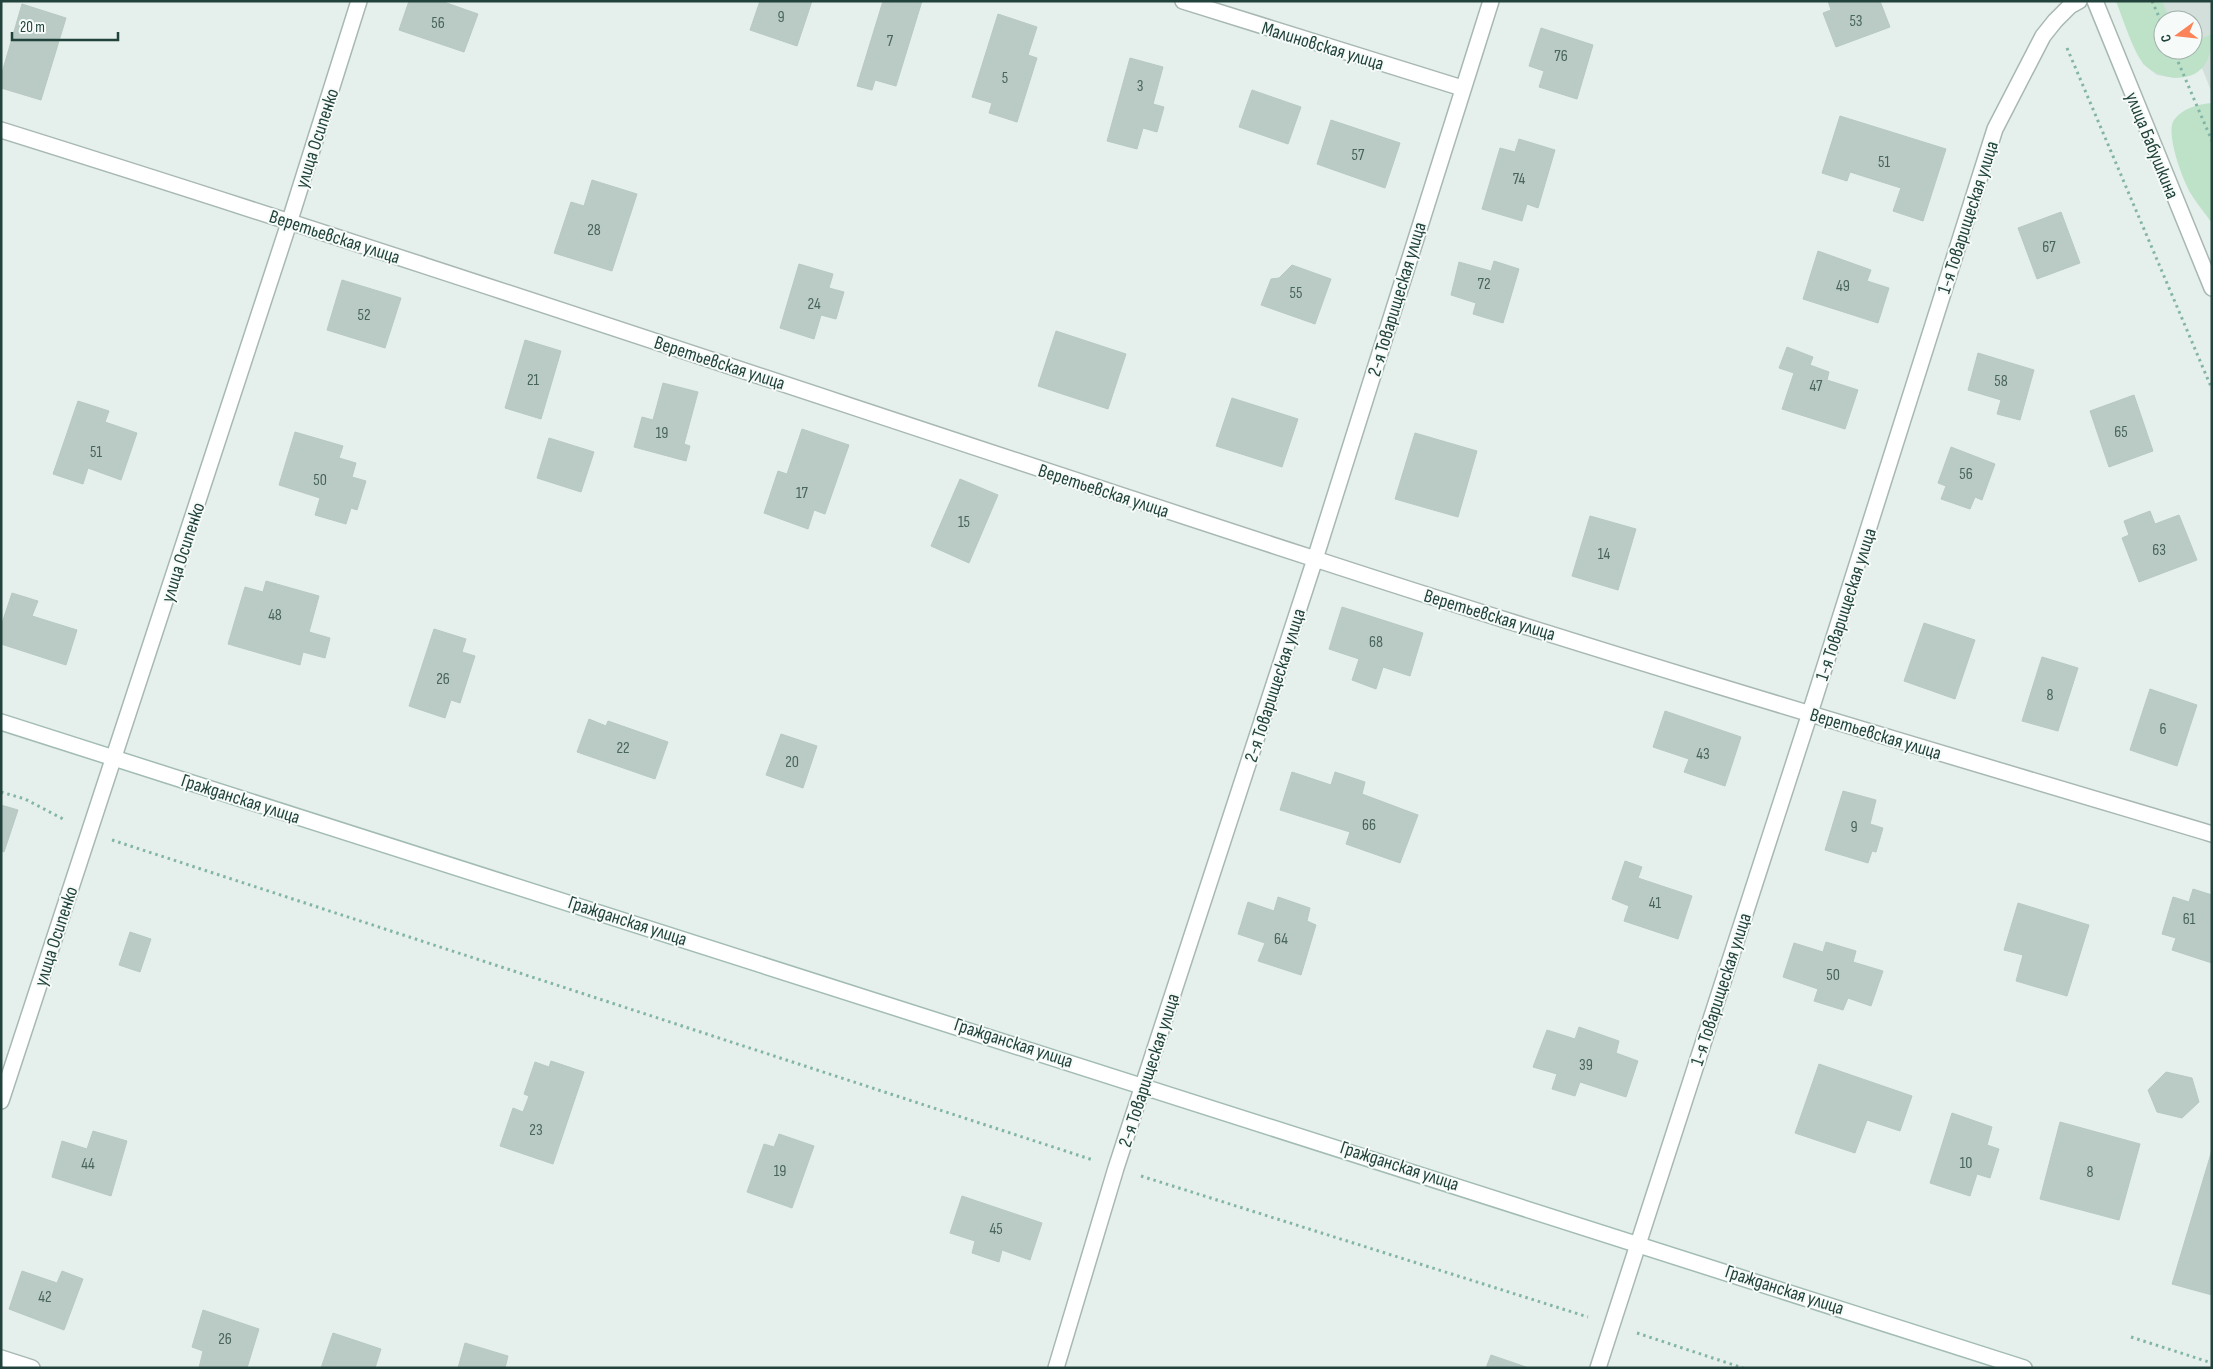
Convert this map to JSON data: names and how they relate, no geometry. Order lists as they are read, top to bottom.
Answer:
{
  "streets": {
    "street": [
      "Малиновская улица",
      "улица Осипенко",
      "улица Бабушкина",
      "1-я Товарищеская улица",
      "Веретьевская улица",
      "2-я Товарищеская улица",
      "Гражданская улица"
    ]
  },
  "crossings": [
    ["Малиновская улица", "2-я Товарищеская улица"],
    ["улица Осипенко", "Веретьевская улица"],
    ["улица Осипенко", "Гражданская улица"],
    ["1-я Товарищеская улица", "Веретьевская улица"],
    ["1-я Товарищеская улица", "Гражданская улица"],
    ["Веретьевская улица", "2-я Товарищеская улица"],
    ["2-я Товарищеская улица", "Гражданская улица"]
  ],
  "house_numbers": [
    "9",
    "53",
    "56",
    "7",
    "76",
    "5",
    "3",
    "57",
    "51",
    "74",
    "28",
    "67",
    "72",
    "49",
    "55",
    "24",
    "52",
    "21",
    "58",
    "47",
    "65",
    "19",
    "51",
    "56",
    "50",
    "17",
    "15",
    "63",
    "14",
    "48",
    "68",
    "26",
    "8",
    "6",
    "22",
    "43",
    "20",
    "66",
    "9",
    "41",
    "61",
    "64",
    "50",
    "39",
    "23",
    "10",
    "44",
    "19",
    "8",
    "45",
    "42",
    "26"
  ],
  "scale_bar": "20 m",
  "north": "left"
}
